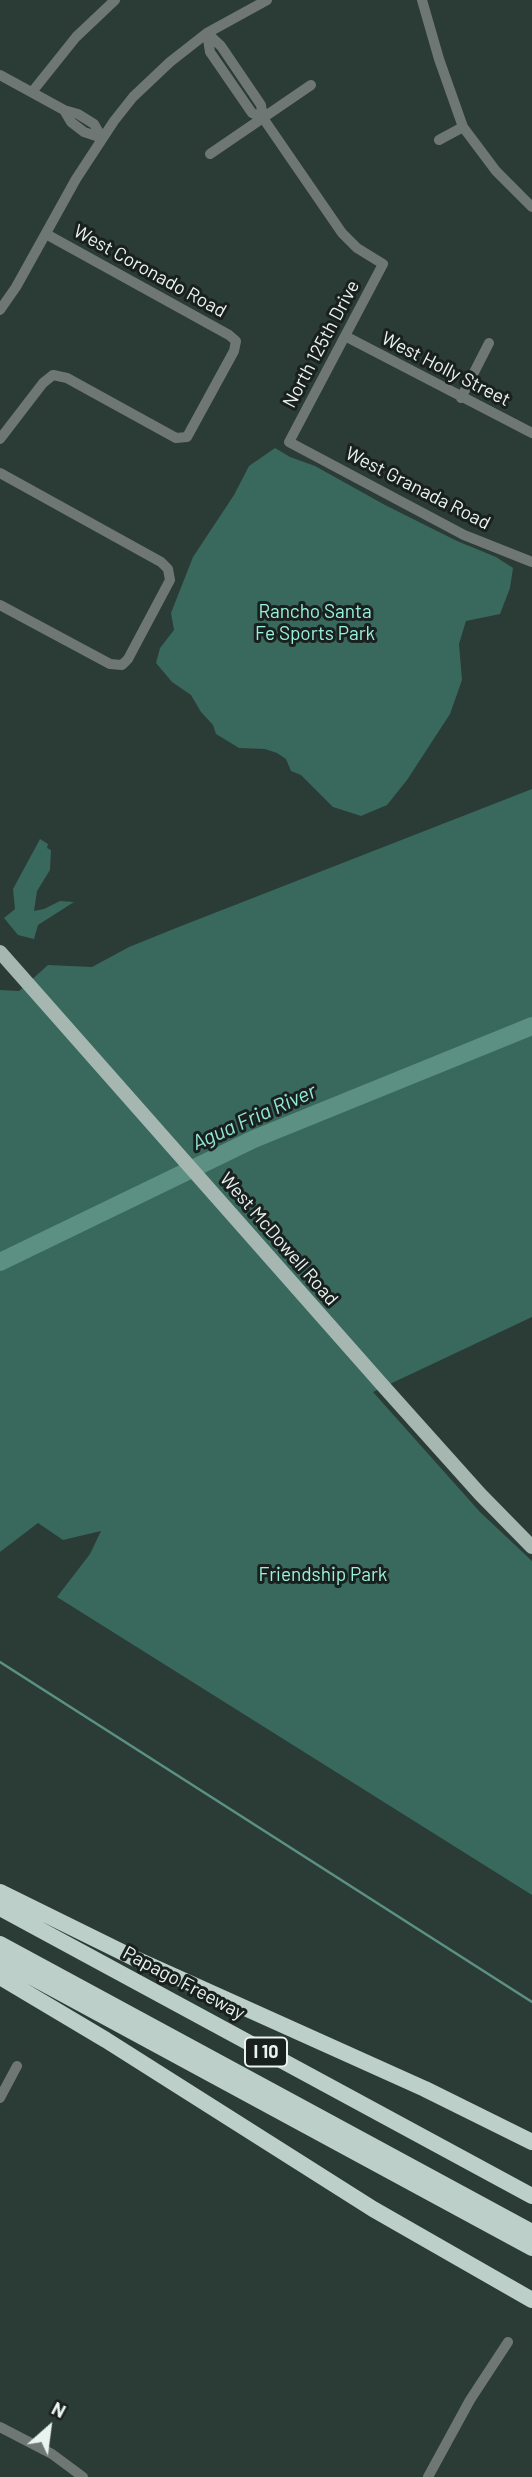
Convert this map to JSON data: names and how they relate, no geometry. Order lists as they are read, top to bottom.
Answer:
{
  "streets": {
    "highway": ["Papago Freeway", "I 10"],
    "main road": ["West McDowell Road"],
    "street": [
      "West Coronado Road",
      "North 125th Drive",
      "West Holly Street",
      "West Granada Road"
    ]
  },
  "crossings": [
    ["North 125th Drive", "West Holly Street"],
    ["North 125th Drive", "West Granada Road"]
  ],
  "water": ["Agua Fria River"],
  "parks": ["Rancho Santa Fe Sports Park", "Friendship Park"],
  "north": "top right"
}
